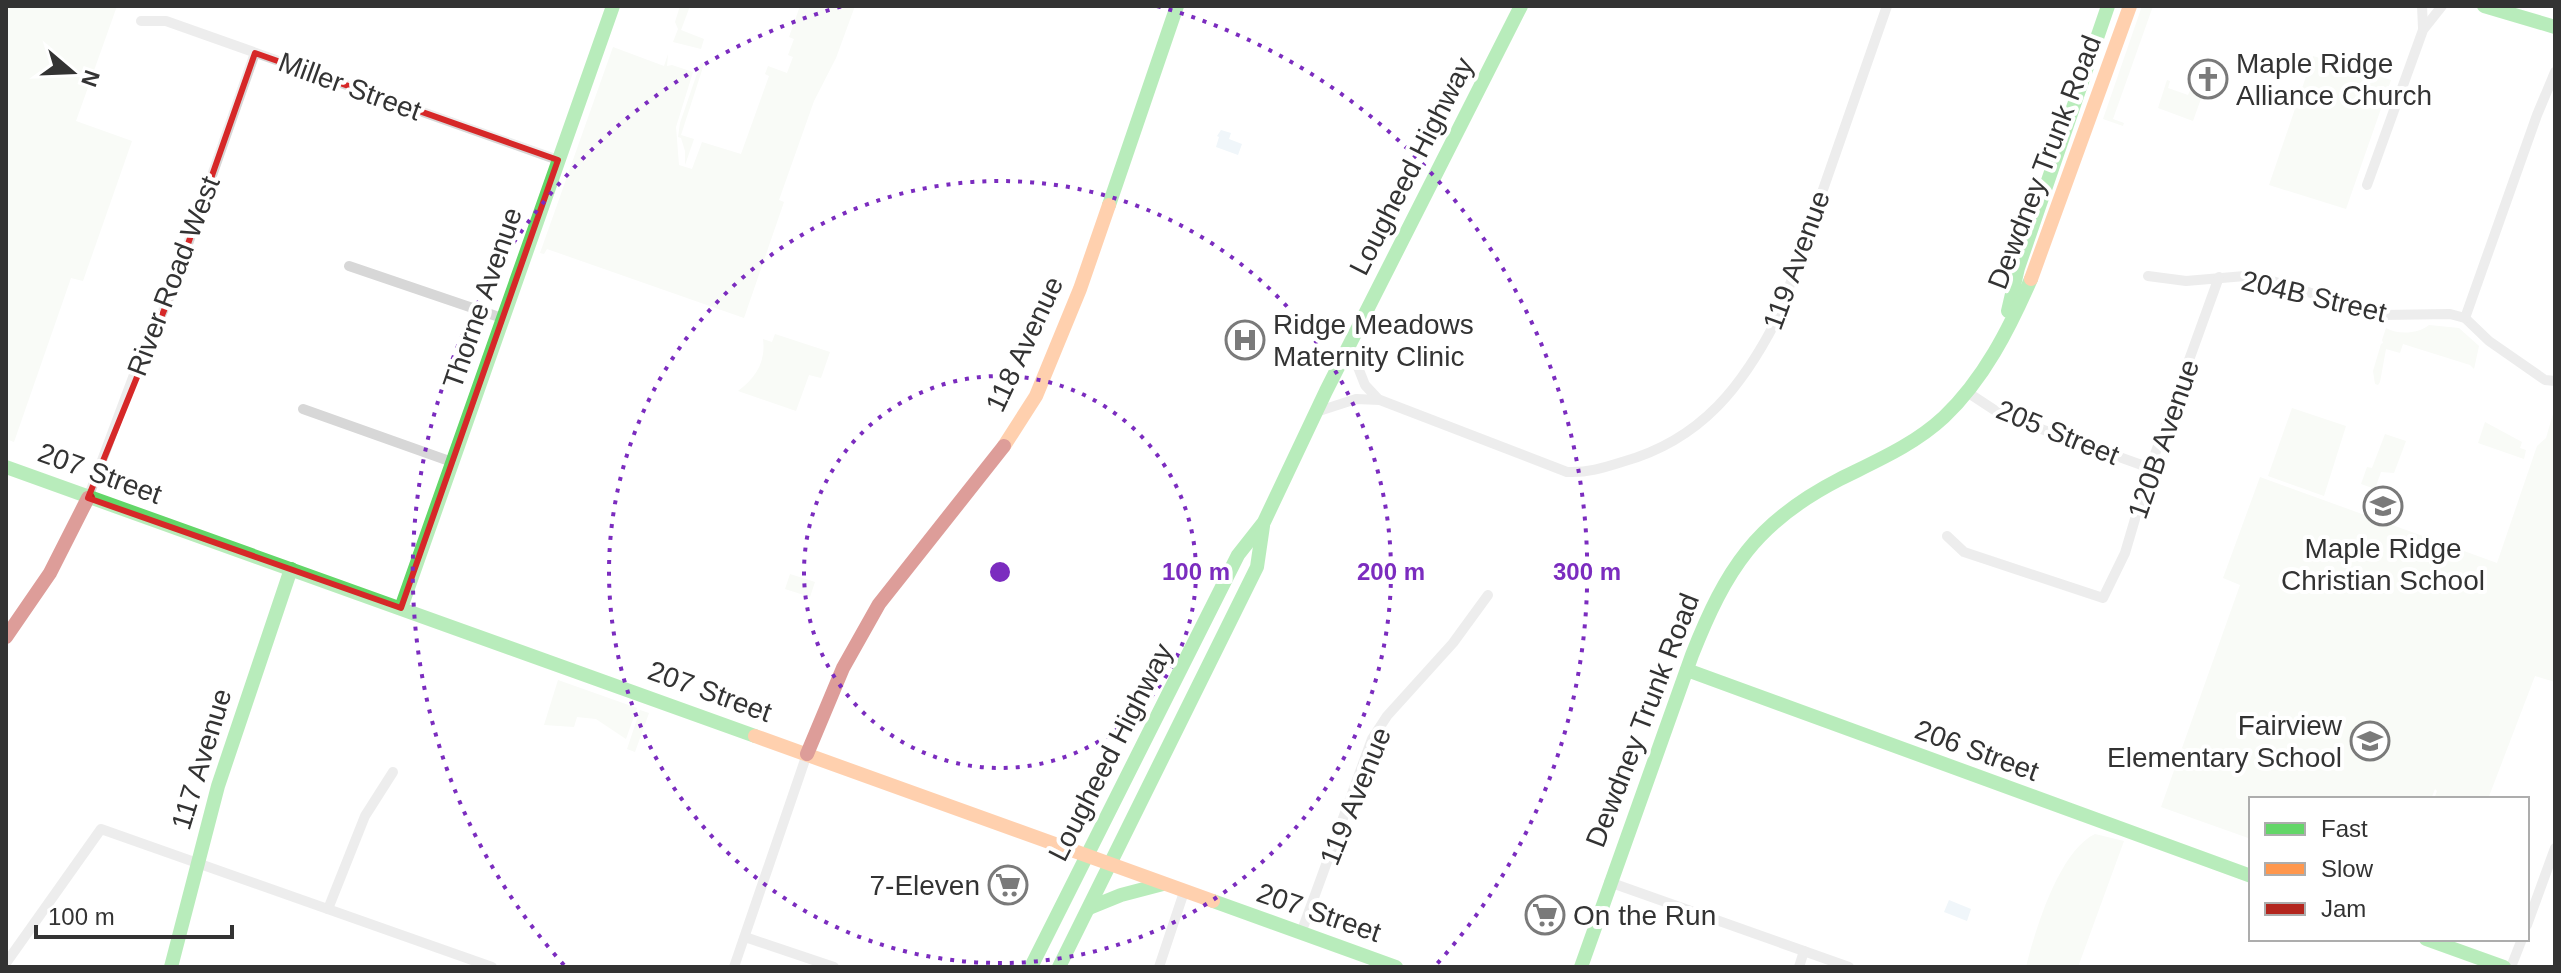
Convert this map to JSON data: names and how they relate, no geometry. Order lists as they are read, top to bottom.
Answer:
{
  "streets": {
    "main road": [
      "Dewdney Trunk Road",
      "Lougheed Highway",
      "Thorne Avenue",
      "118 Avenue",
      "207 Street",
      "206 Street",
      "117 Avenue"
    ],
    "street": [
      "Miller Street",
      "119 Avenue",
      "River Road West",
      "204B Street",
      "205 Street",
      "120B Avenue"
    ]
  },
  "crossings": [
    ["Miller Street", "River Road West"],
    ["Miller Street", "Thorne Avenue"],
    ["Dewdney Trunk Road", "205 Street"],
    ["Dewdney Trunk Road", "206 Street"],
    ["Lougheed Highway", "207 Street"],
    ["119 Avenue", "207 Street"],
    ["River Road West", "207 Street"],
    ["204B Street", "120B Avenue"],
    ["Thorne Avenue", "207 Street"],
    ["118 Avenue", "207 Street"],
    ["205 Street", "120B Avenue"],
    ["207 Street", "117 Avenue"]
  ],
  "places": {
    "church": ["Maple Ridge Alliance Church"],
    "hospital": ["Ridge Meadows Maternity Clinic"],
    "school or university": ["Maple Ridge Christian School", "Fairview Elementary School"],
    "supermarket": ["7-Eleven", "On the Run"]
  },
  "legend": ["Fast", "Slow", "Jam"],
  "scale_bar": "100 m",
  "north": "right",
  "rings": ["100 m", "200 m", "300 m"]
}
